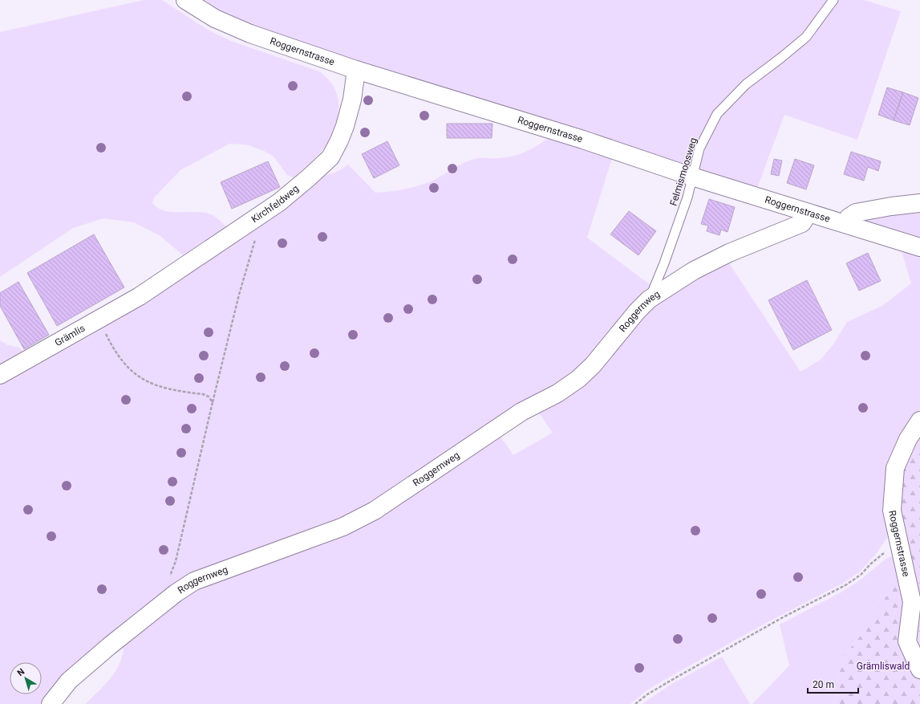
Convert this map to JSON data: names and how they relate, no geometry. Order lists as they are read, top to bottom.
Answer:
{
  "streets": {
    "street": [
      "Roggernstrasse",
      "Kirchfeldweg",
      "Roggernweg",
      "Grämlis"
    ],
    "lane": ["Felmismoosweg"]
  },
  "crossings": [
    ["Roggernstrasse", "Felmismoosweg"],
    ["Roggernstrasse", "Kirchfeldweg"],
    ["Roggernstrasse", "Roggernweg"],
    ["Felmismoosweg", "Roggernweg"],
    ["Kirchfeldweg", "Grämlis"]
  ],
  "parks": ["Grämliswald"],
  "scale_bar": "20 m",
  "north": "top left"
}
